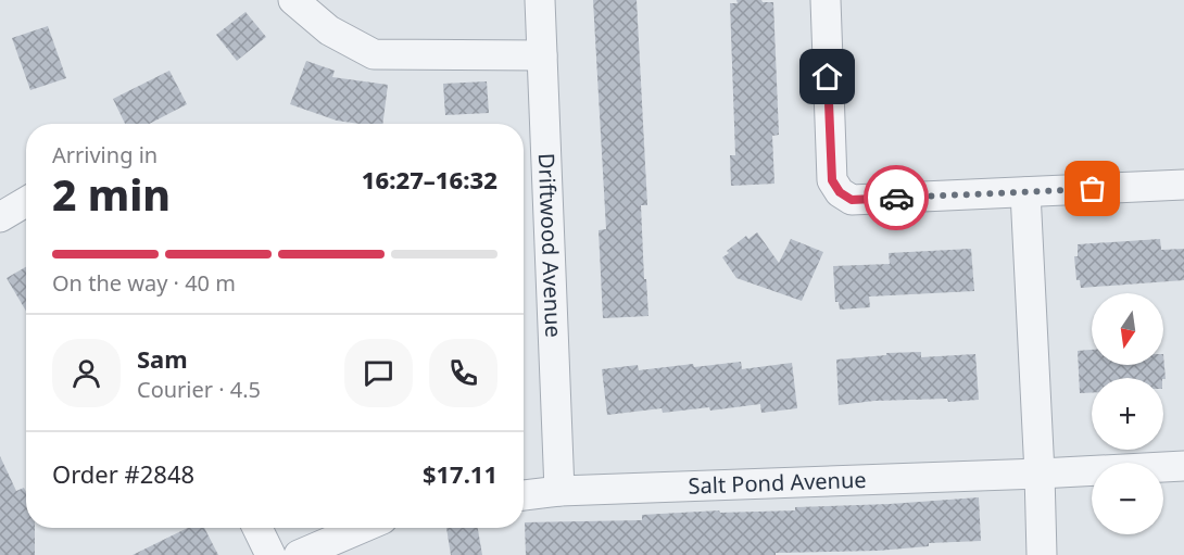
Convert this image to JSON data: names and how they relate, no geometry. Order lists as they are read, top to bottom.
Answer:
{
  "streets": {
    "street": ["Driftwood Avenue", "Salt Pond Avenue"]
  },
  "crossings": [
    ["Driftwood Avenue", "Salt Pond Avenue"]
  ],
  "north": "bottom",
  "page": {
    "heading": ["2 min", "Arriving in", "16:27–16:32"],
    "panel": [
      "Sam",
      "Courier · 4.5",
      "Order #2848",
      "$17.11"
    ],
    "bar": "On the way · 40 m",
    "map_buttons": ["+", "−"]
  }
}
